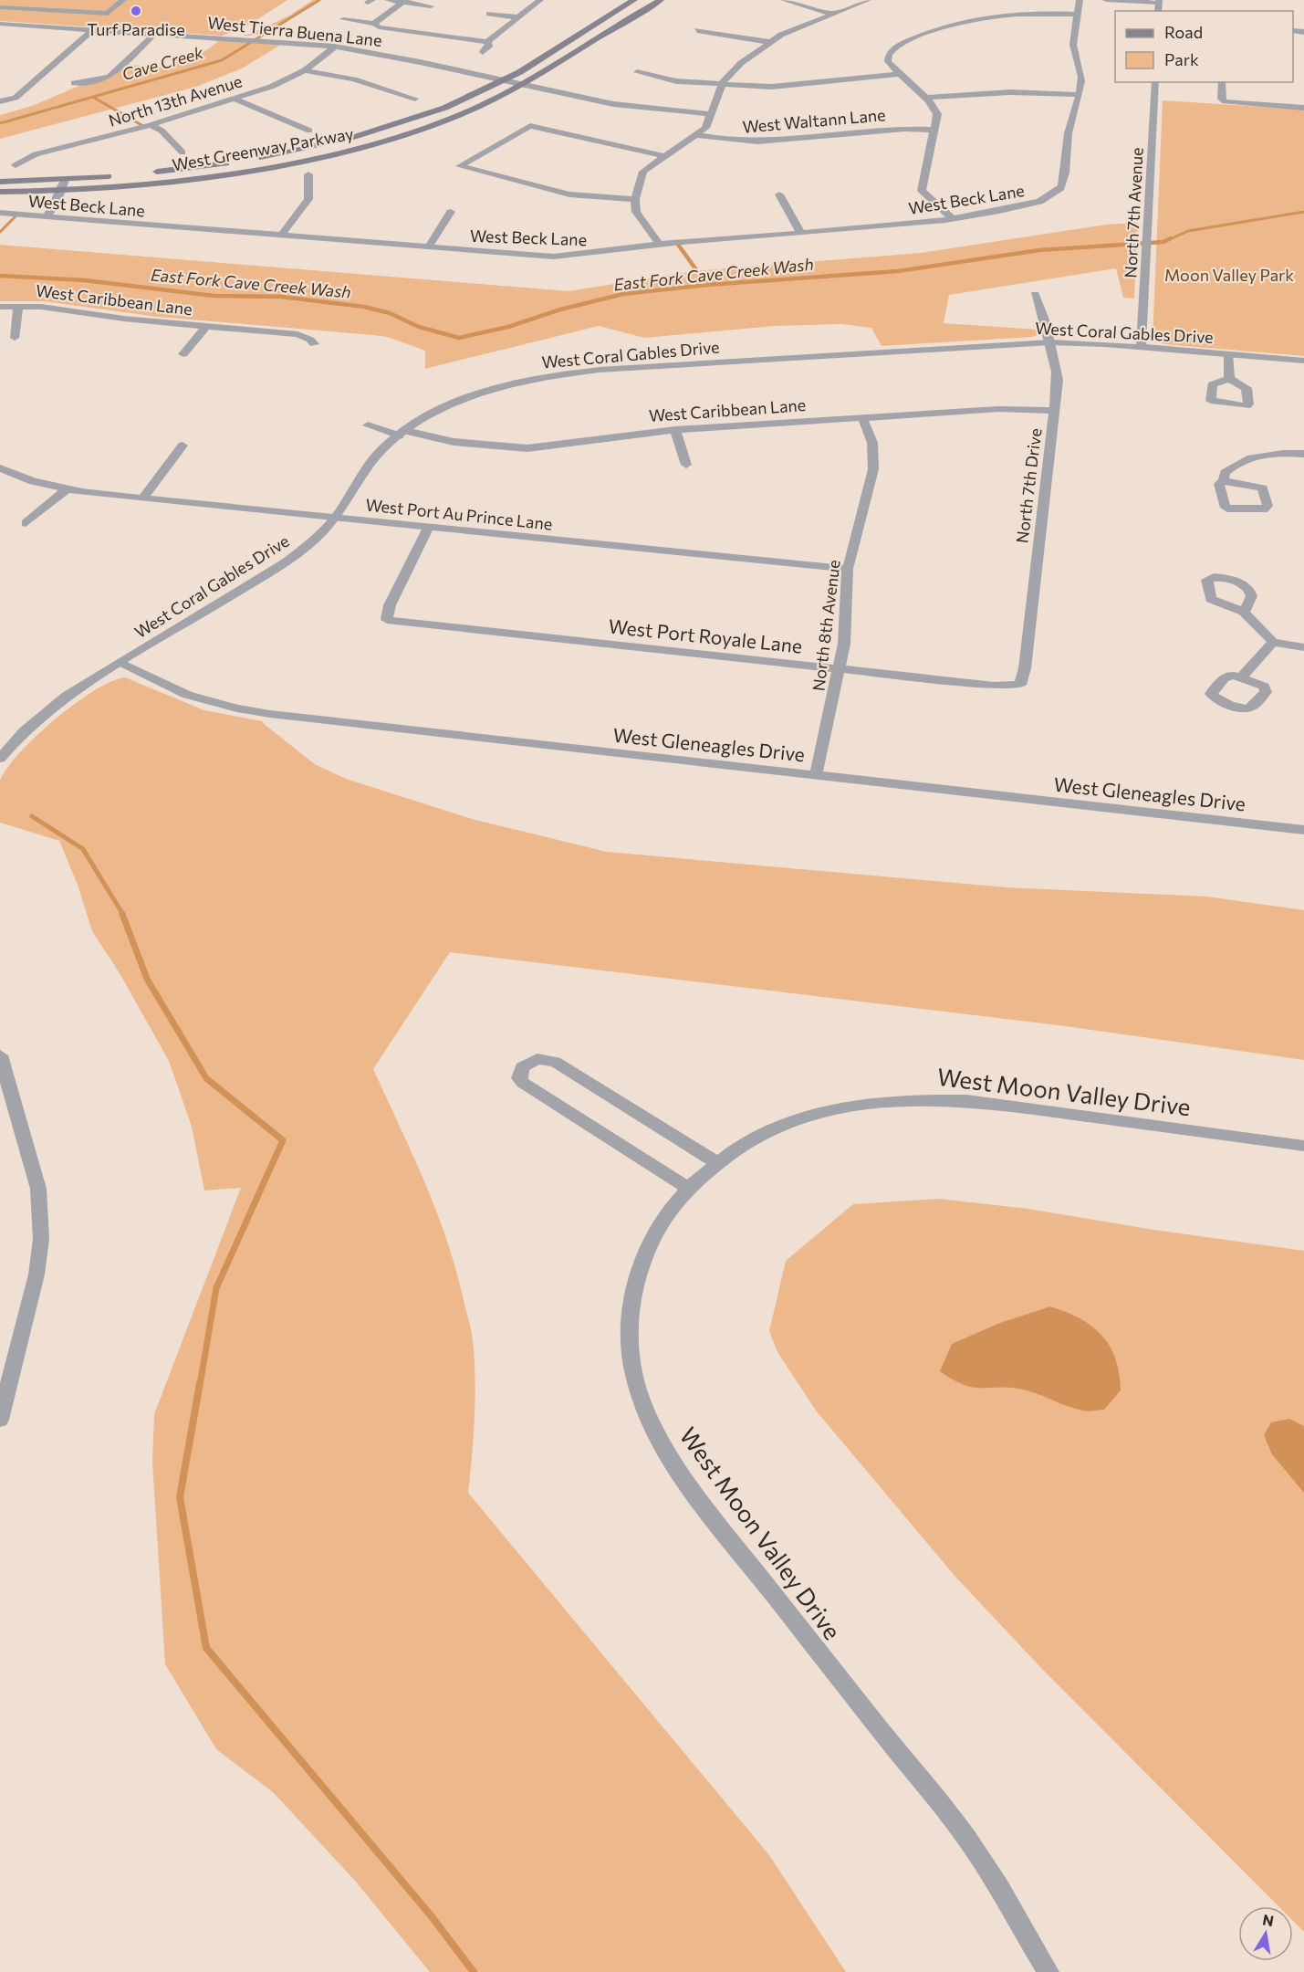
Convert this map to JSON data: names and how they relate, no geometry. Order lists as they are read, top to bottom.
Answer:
{
  "streets": {
    "main road": ["West Greenway Parkway"],
    "street": [
      "West Tierra Buena Lane",
      "North 13th Avenue",
      "West Waltann Lane",
      "West Beck Lane",
      "North 7th Avenue",
      "West Caribbean Lane",
      "West Coral Gables Drive",
      "North 7th Drive",
      "West Port Au Prince Lane",
      "North 8th Avenue",
      "West Port Royale Lane",
      "West Gleneagles Drive",
      "West Moon Valley Drive"
    ]
  },
  "crossings": [
    ["West Tierra Buena Lane", "North 13th Avenue"],
    ["West Tierra Buena Lane", "West Greenway Parkway"],
    ["North 7th Avenue", "West Coral Gables Drive"],
    ["West Caribbean Lane", "West Coral Gables Drive"],
    ["West Caribbean Lane", "North 7th Drive"],
    ["West Caribbean Lane", "North 8th Avenue"],
    ["West Coral Gables Drive", "North 7th Drive"],
    ["West Coral Gables Drive", "West Port Au Prince Lane"],
    ["West Coral Gables Drive", "West Gleneagles Drive"],
    ["North 7th Drive", "West Port Royale Lane"],
    ["West Port Au Prince Lane", "North 8th Avenue"],
    ["West Port Au Prince Lane", "West Port Royale Lane"],
    ["North 8th Avenue", "West Port Royale Lane"],
    ["North 8th Avenue", "West Gleneagles Drive"]
  ],
  "water": ["Cave Creek", "East Fork Cave Creek Wash"],
  "parks": ["Moon Valley Park"],
  "places": ["Turf Paradise"],
  "legend": ["Road", "Park"],
  "north": "top"
}
